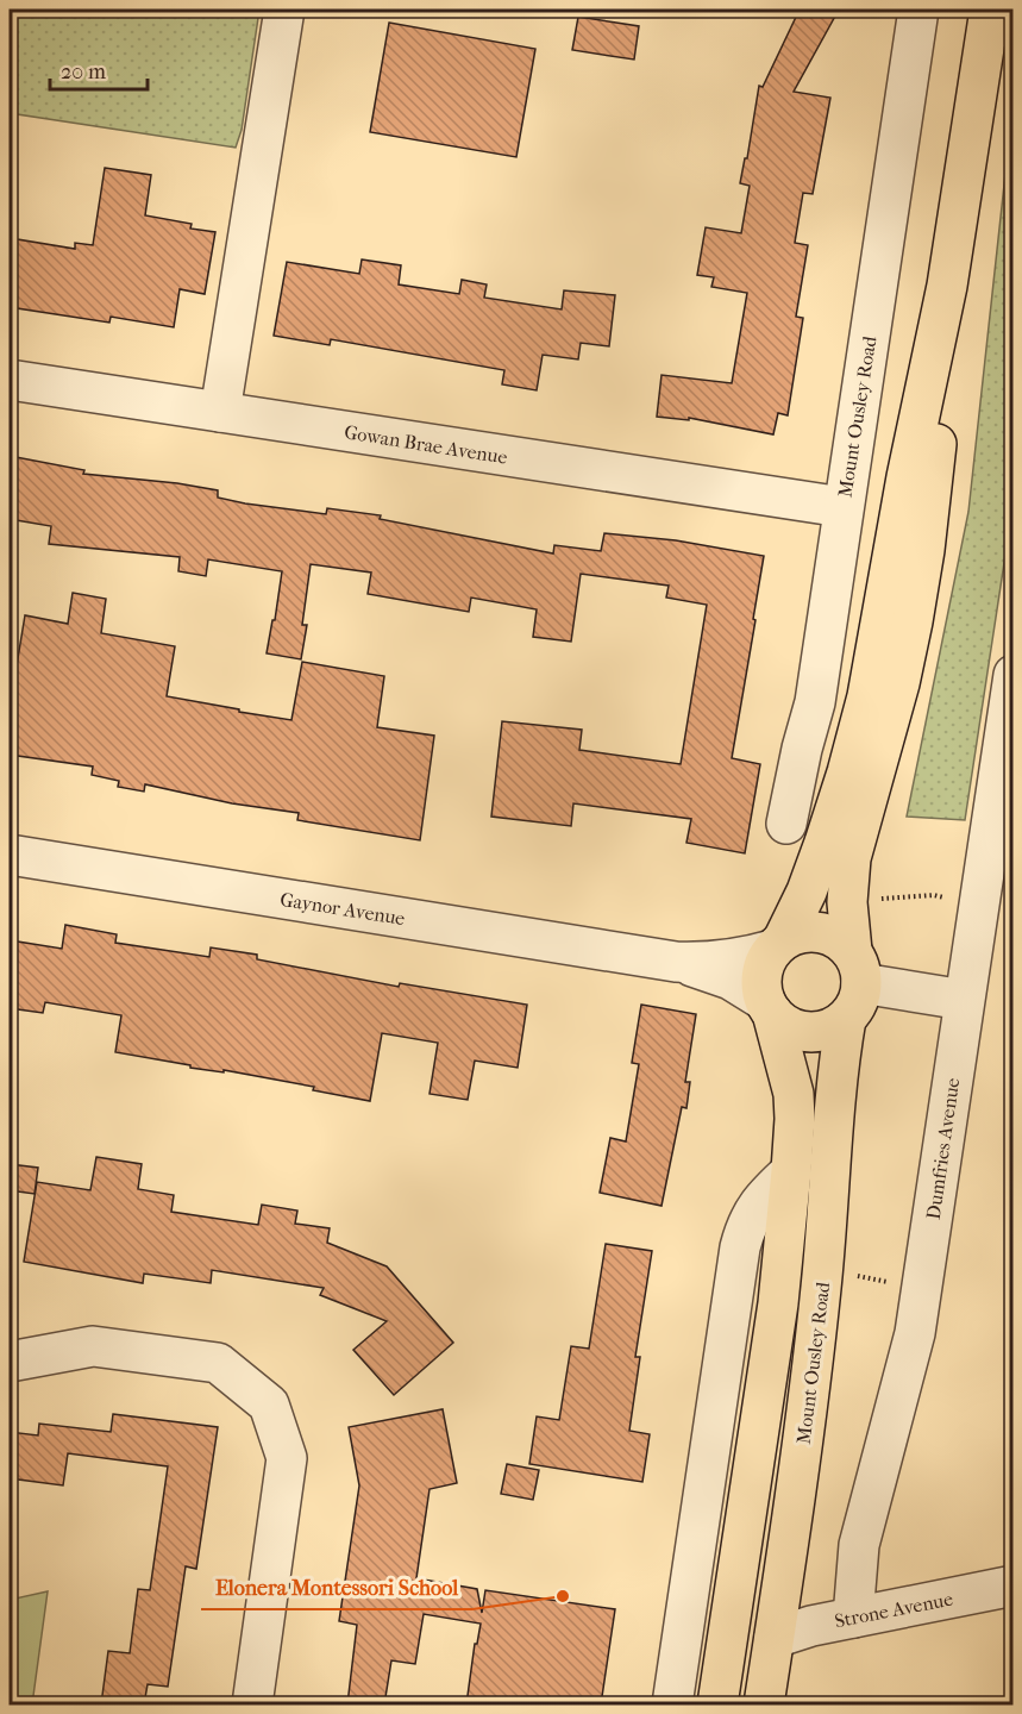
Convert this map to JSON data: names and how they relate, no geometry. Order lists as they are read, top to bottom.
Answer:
{
  "streets": {
    "main road": ["Mount Ousley Road"],
    "street": [
      "Gowan Brae Avenue",
      "Gaynor Avenue",
      "Dumfries Avenue",
      "Strone Avenue"
    ]
  },
  "crossings": [
    ["Mount Ousley Road", "Gowan Brae Avenue"],
    ["Mount Ousley Road", "Gaynor Avenue"],
    ["Mount Ousley Road", "Strone Avenue"],
    ["Dumfries Avenue", "Strone Avenue"]
  ],
  "places": ["Elonera Montessori School"],
  "scale_bar": "20 m"
}
